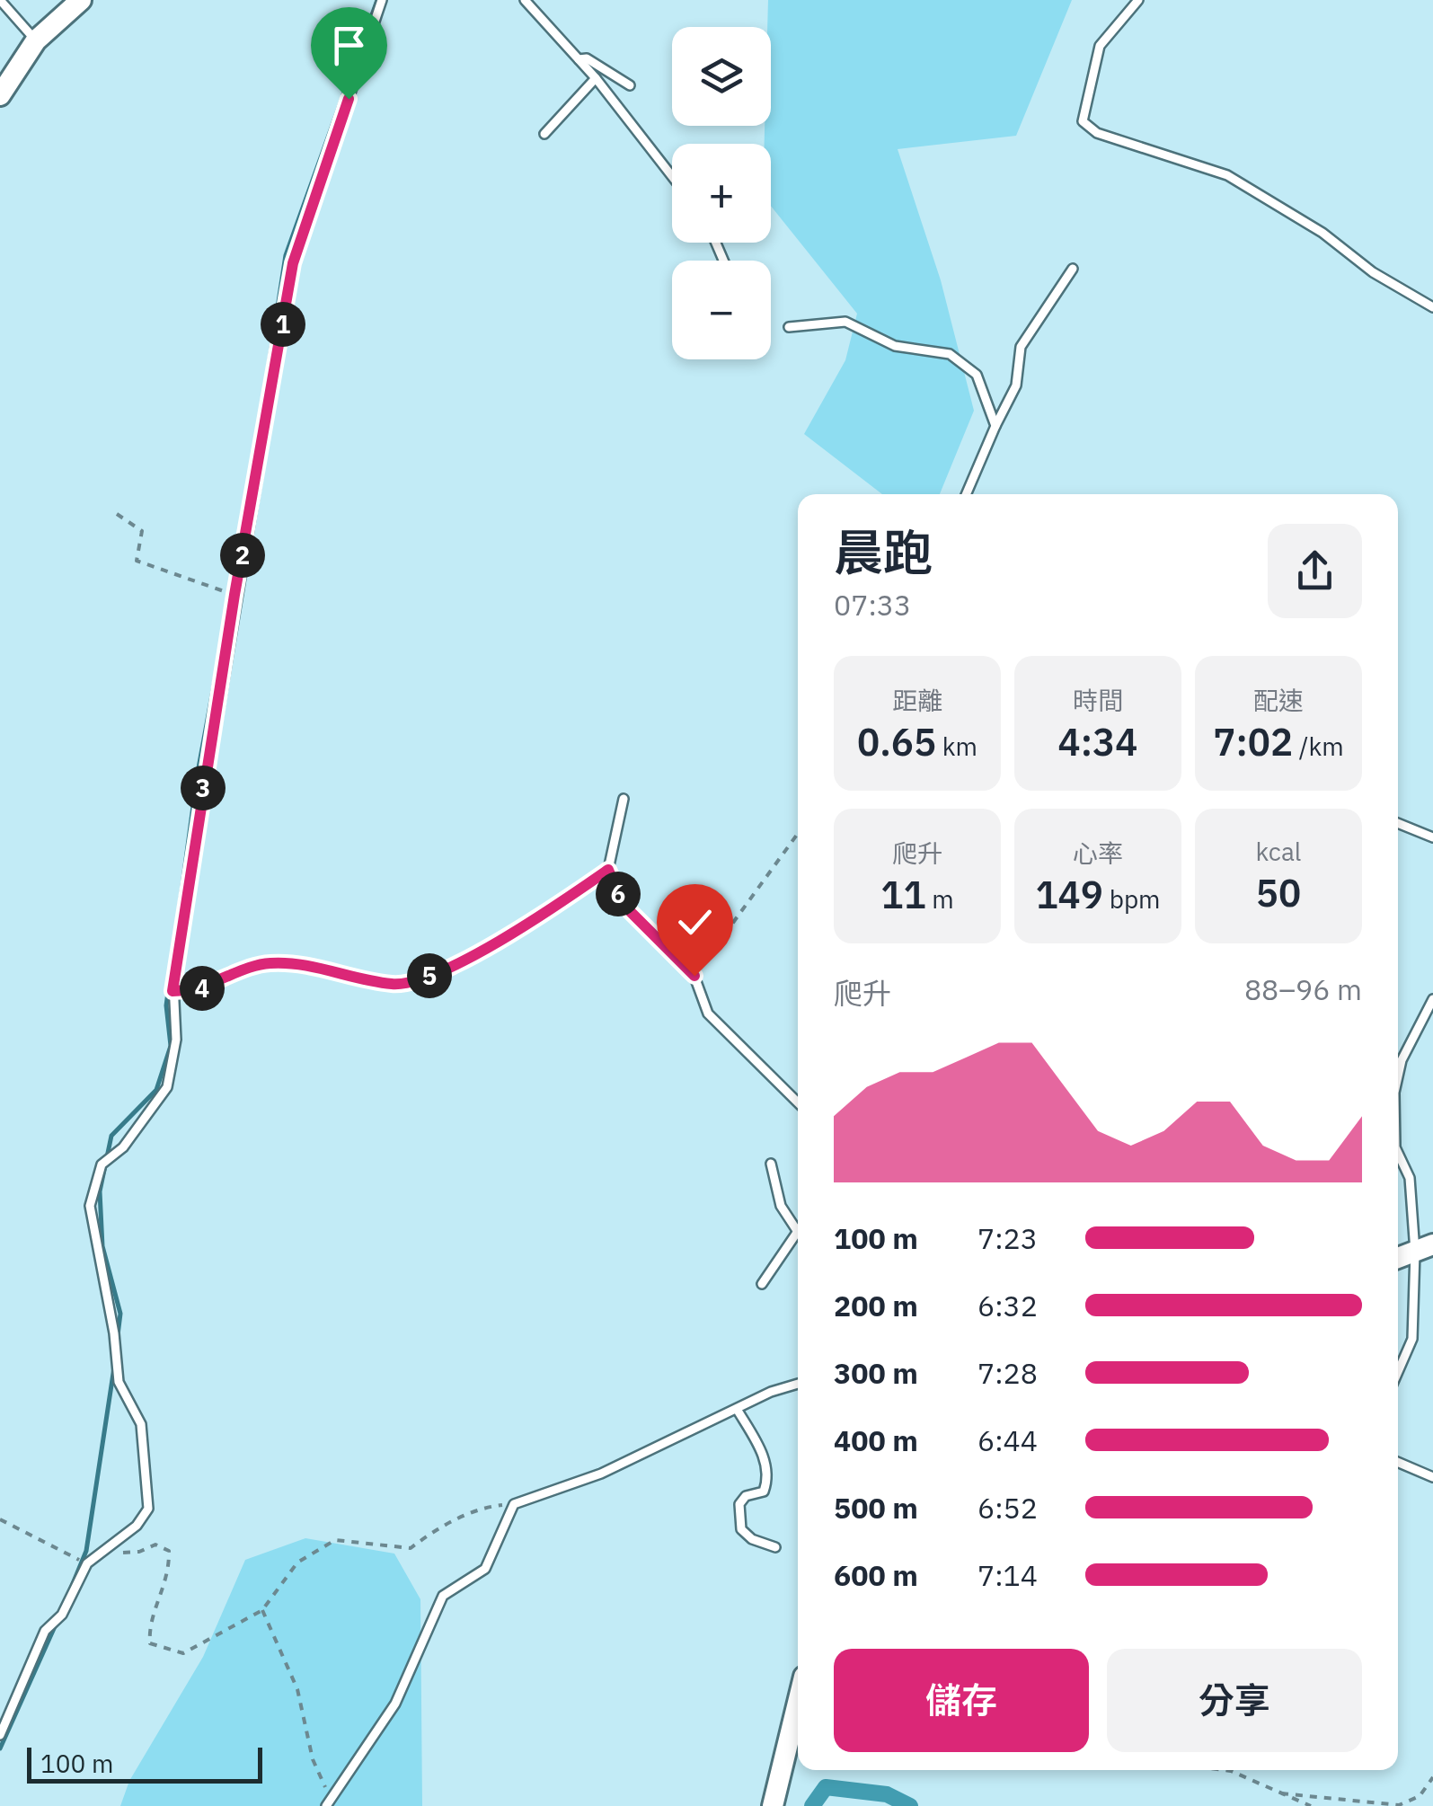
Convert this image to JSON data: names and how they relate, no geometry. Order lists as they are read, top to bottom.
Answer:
{
  "scale_bar": "100 m",
  "page": {
    "map_buttons": ["+", "−"],
    "pins": [
      "1",
      "2",
      "3",
      "6",
      "5",
      "4"
    ],
    "heading": ["晨跑", "07:33"],
    "stats": [
      ["距離", "0.65 km"],
      ["時間", "4:34"],
      ["配速", "7:02 /km"],
      ["爬升", "11 m"],
      ["心率", "149 bpm"],
      ["kcal", "50"]
    ],
    "chart": ["爬升", "88–96 m"],
    "list": [
      {
        "name": "100 m",
        "note": "7:23"
      },
      {
        "name": "200 m",
        "note": "6:32"
      },
      {
        "name": "300 m",
        "note": "7:28"
      },
      {
        "name": "400 m",
        "note": "6:44"
      },
      {
        "name": "500 m",
        "note": "6:52"
      },
      {
        "name": "600 m",
        "note": "7:14"
      }
    ],
    "buttons": ["儲存", "分享"],
    "scale": "100 m"
  }
}
